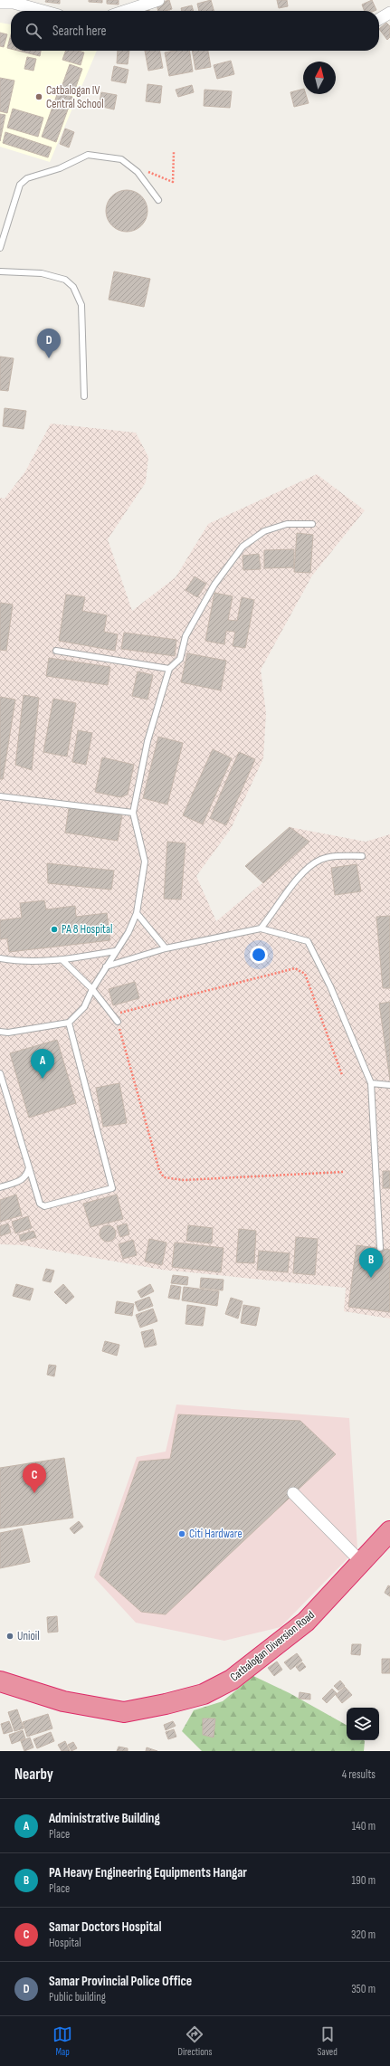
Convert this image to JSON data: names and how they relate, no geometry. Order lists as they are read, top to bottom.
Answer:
{
  "streets": {
    "highway": ["Catbalogan Diversion Road"]
  },
  "places": [
    "Catbalogan IV Central School",
    "PA 8 Hospital",
    "Citi Hardware",
    "Unioil"
  ],
  "north": "top",
  "page": {
    "search": "Search here",
    "pins": [
      "D",
      "A",
      "B",
      "C"
    ],
    "heading": ["Nearby", "4 results"],
    "list": [
      {
        "mark": "A",
        "name": "Administrative Building",
        "note": "Place",
        "value": "140 m"
      },
      {
        "mark": "B",
        "name": "PA Heavy Engineering Equipments Hangar",
        "note": "Place",
        "value": "190 m"
      },
      {
        "mark": "C",
        "name": "Samar Doctors Hospital",
        "note": "Hospital",
        "value": "320 m"
      },
      {
        "mark": "D",
        "name": "Samar Provincial Police Office",
        "note": "Public building",
        "value": "350 m"
      }
    ],
    "nav": ["Map", "Directions", "Saved"]
  }
}
